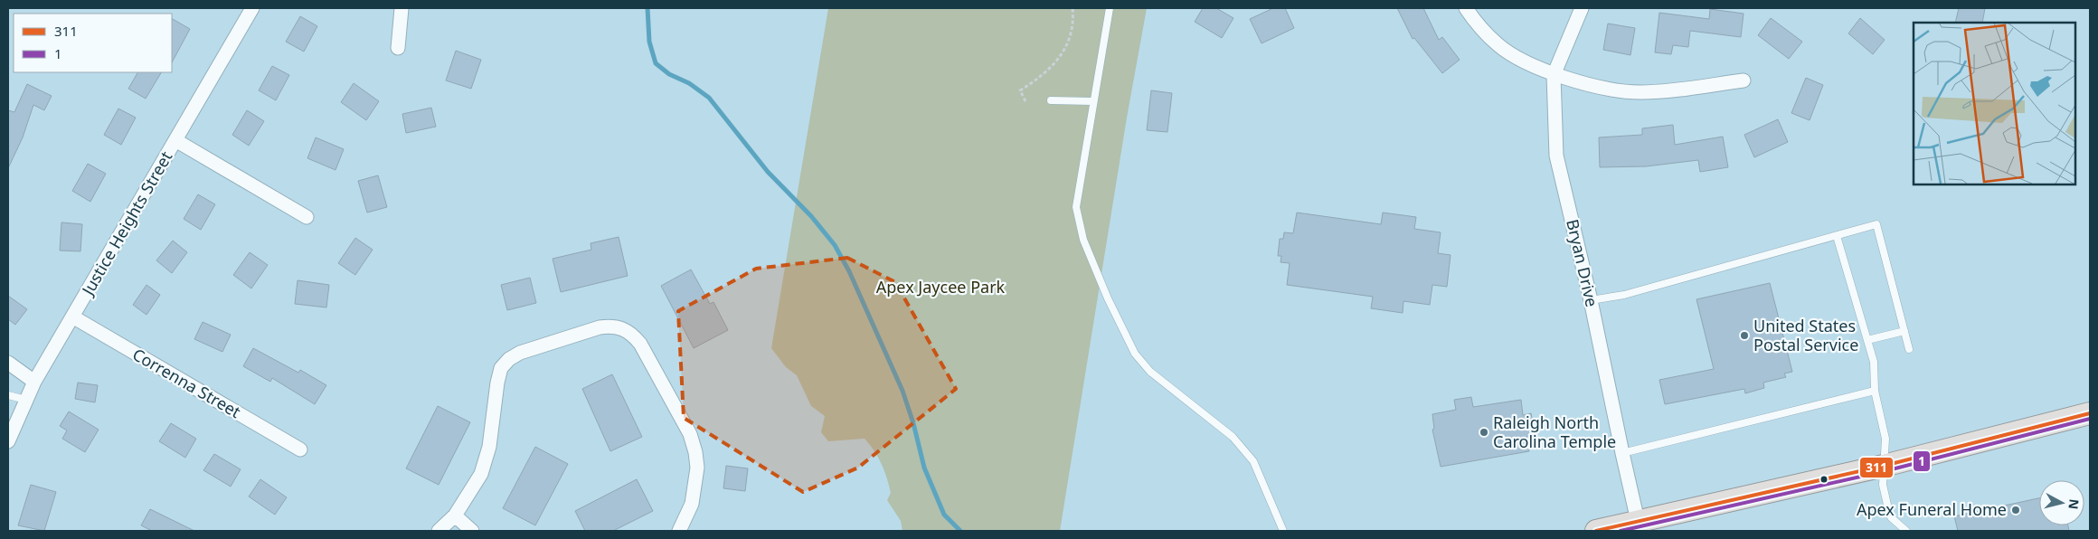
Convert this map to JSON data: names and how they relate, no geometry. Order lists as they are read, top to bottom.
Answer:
{
  "streets": {
    "street": ["Justice Heights Street", "Bryan Drive", "Correnna Street"]
  },
  "crossings": [
    ["Justice Heights Street", "Correnna Street"]
  ],
  "parks": ["Apex Jaycee Park"],
  "places": ["United States Postal Service", "Raleigh North Carolina Temple", "Apex Funeral Home"],
  "lines": ["transit line 311", "transit line 1"],
  "legend": ["311", "1"],
  "north": "right"
}
